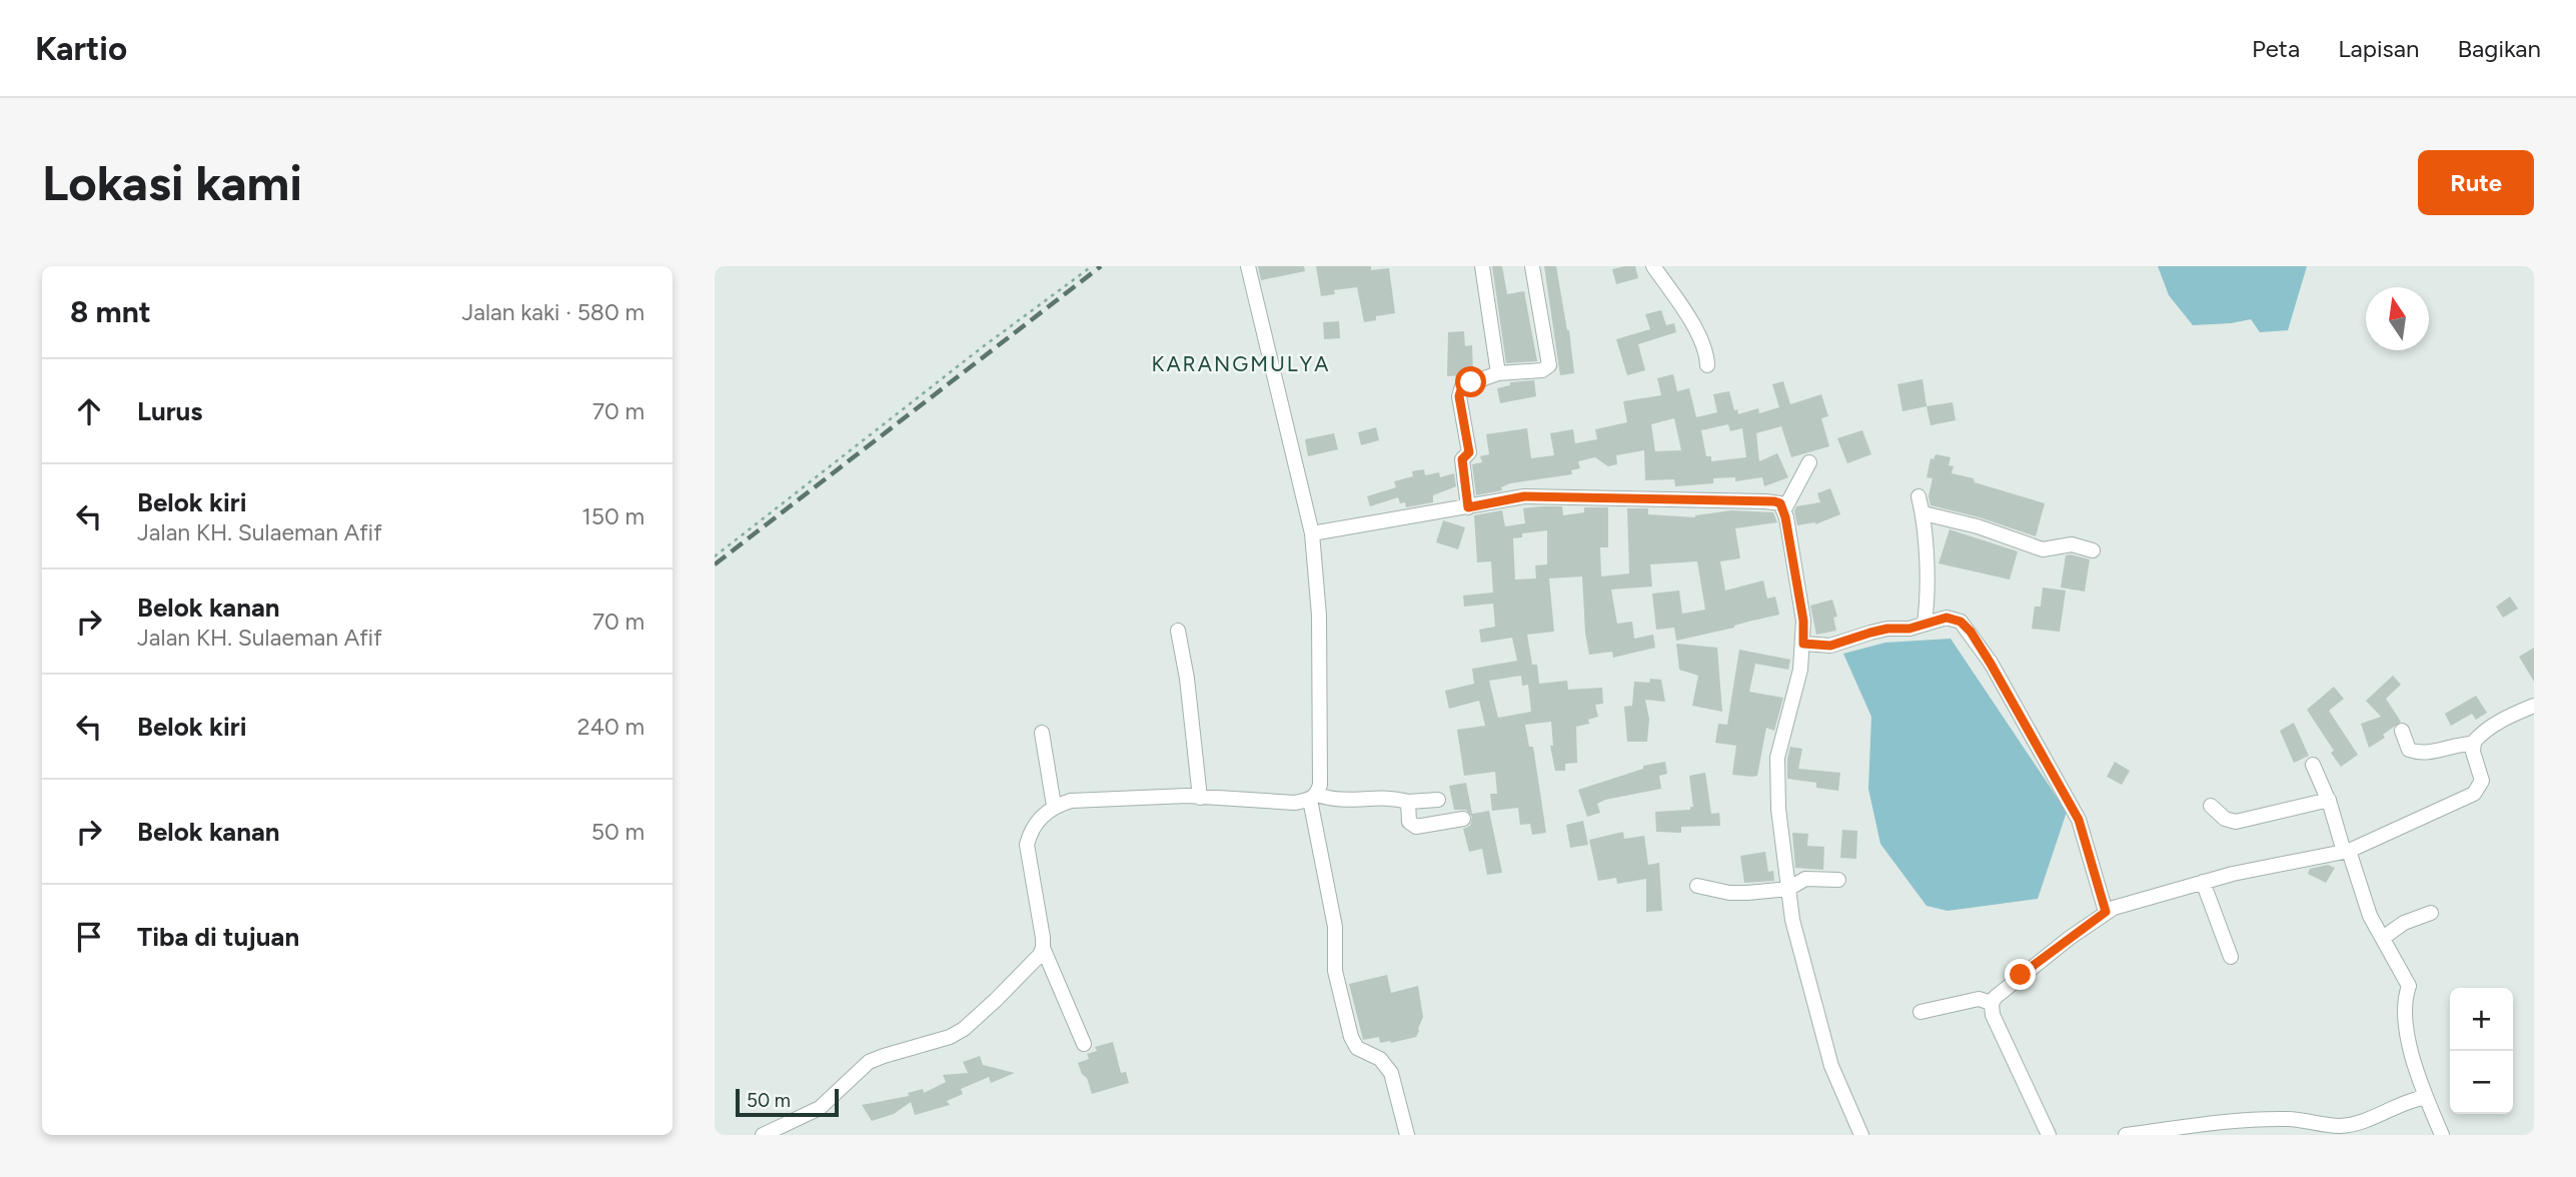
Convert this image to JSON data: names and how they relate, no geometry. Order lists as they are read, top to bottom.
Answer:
{
  "districts": ["KARANGMULYA"],
  "scale_bar": "50 m",
  "north": "top",
  "page": {
    "header": "Kartio",
    "nav": ["Peta", "Lapisan", "Bagikan"],
    "buttons": "Rute",
    "title": "Lokasi kami",
    "heading": ["8 mnt", "Jalan kaki · 580 m"],
    "list": [
      ["Lurus", "70 m"],
      ["Belok kiri", "Jalan KH. Sulaeman Afif", "150 m"],
      ["Belok kanan", "Jalan KH. Sulaeman Afif", "70 m"],
      ["Belok kiri", "240 m"],
      ["Belok kanan", "50 m"],
      "Tiba di tujuan"
    ],
    "map_buttons": ["+", "−"],
    "scale": "50 m"
  }
}
